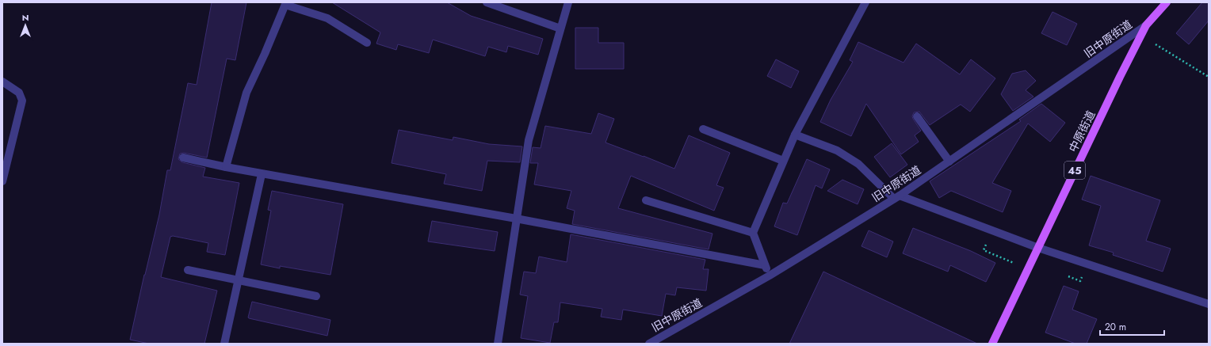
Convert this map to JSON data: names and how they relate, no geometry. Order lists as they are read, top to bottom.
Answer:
{
  "streets": {
    "main road": ["中原街道", "45"],
    "street": ["旧中原街道"]
  },
  "crossings": [
    ["旧中原街道", "中原街道"]
  ],
  "scale_bar": "20 m",
  "north": "top"
}
